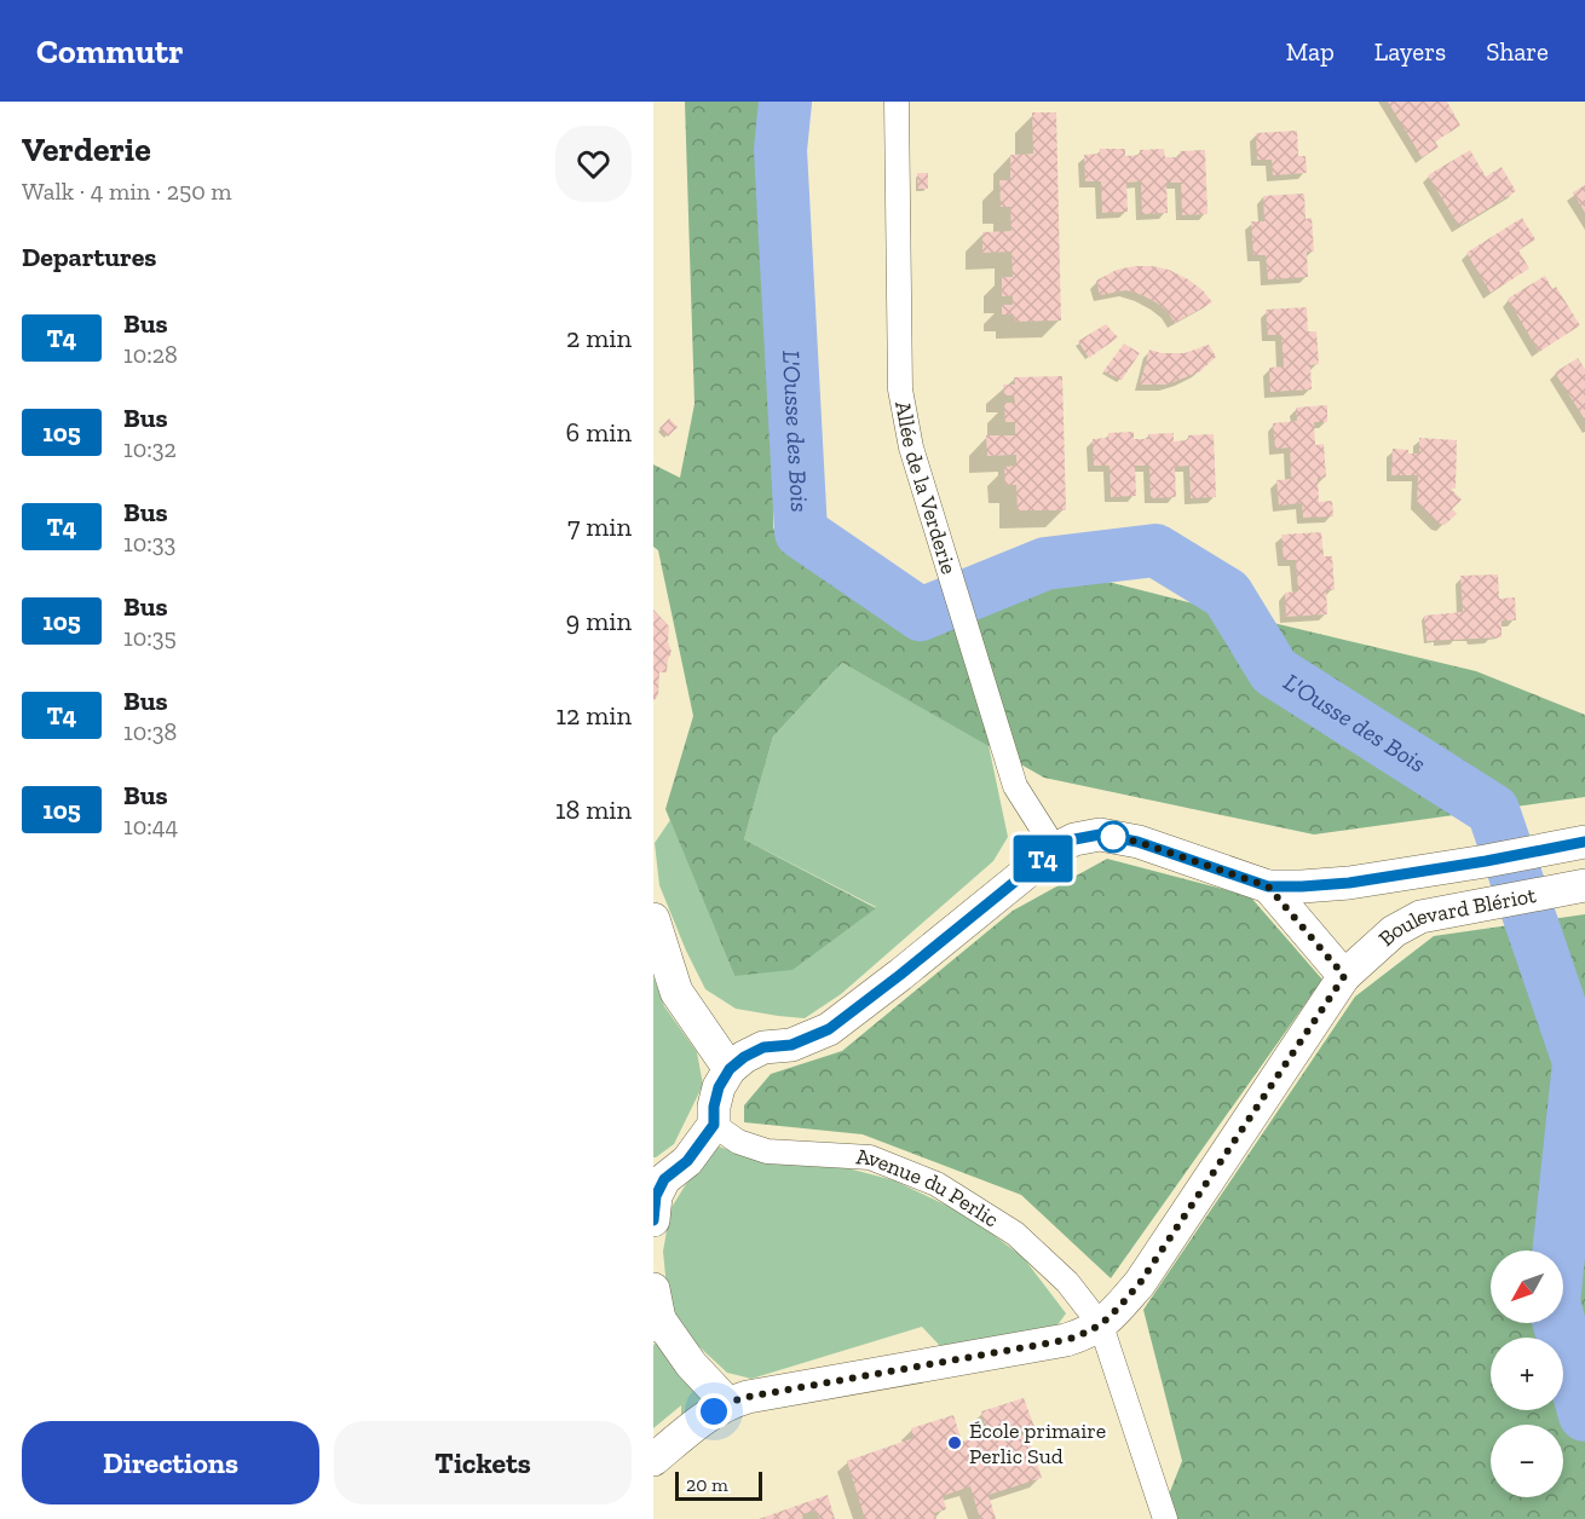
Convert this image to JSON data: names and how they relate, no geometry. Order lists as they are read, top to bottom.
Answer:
{
  "streets": {
    "street": ["Allée de la Verderie", "Boulevard Blériot", "Avenue du Perlic"]
  },
  "crossings": [
    ["Boulevard Blériot", "Avenue du Perlic"]
  ],
  "water": ["L'Ousse des Bois"],
  "places": ["École primaire Perlic Sud"],
  "lines": ["bus line T4"],
  "scale_bar": "20 m",
  "north": "bottom left",
  "page": {
    "header": "Commutr",
    "nav": ["Map", "Layers", "Share"],
    "heading": [
      ["Verderie", "Walk · 4 min · 250 m"],
      "Departures"
    ],
    "on_map": "T4",
    "list": [
      {
        "mark": "T4",
        "name": "Bus",
        "note": "10:28",
        "value": "2 min"
      },
      {
        "mark": "105",
        "name": "Bus",
        "note": "10:32",
        "value": "6 min"
      },
      {
        "mark": "T4",
        "name": "Bus",
        "note": "10:33",
        "value": "7 min"
      },
      {
        "mark": "105",
        "name": "Bus",
        "note": "10:35",
        "value": "9 min"
      },
      {
        "mark": "T4",
        "name": "Bus",
        "note": "10:38",
        "value": "12 min"
      },
      {
        "mark": "105",
        "name": "Bus",
        "note": "10:44",
        "value": "18 min"
      }
    ],
    "map_buttons": ["+", "−"],
    "buttons": ["Directions", "Tickets"],
    "scale": "20 m"
  }
}
